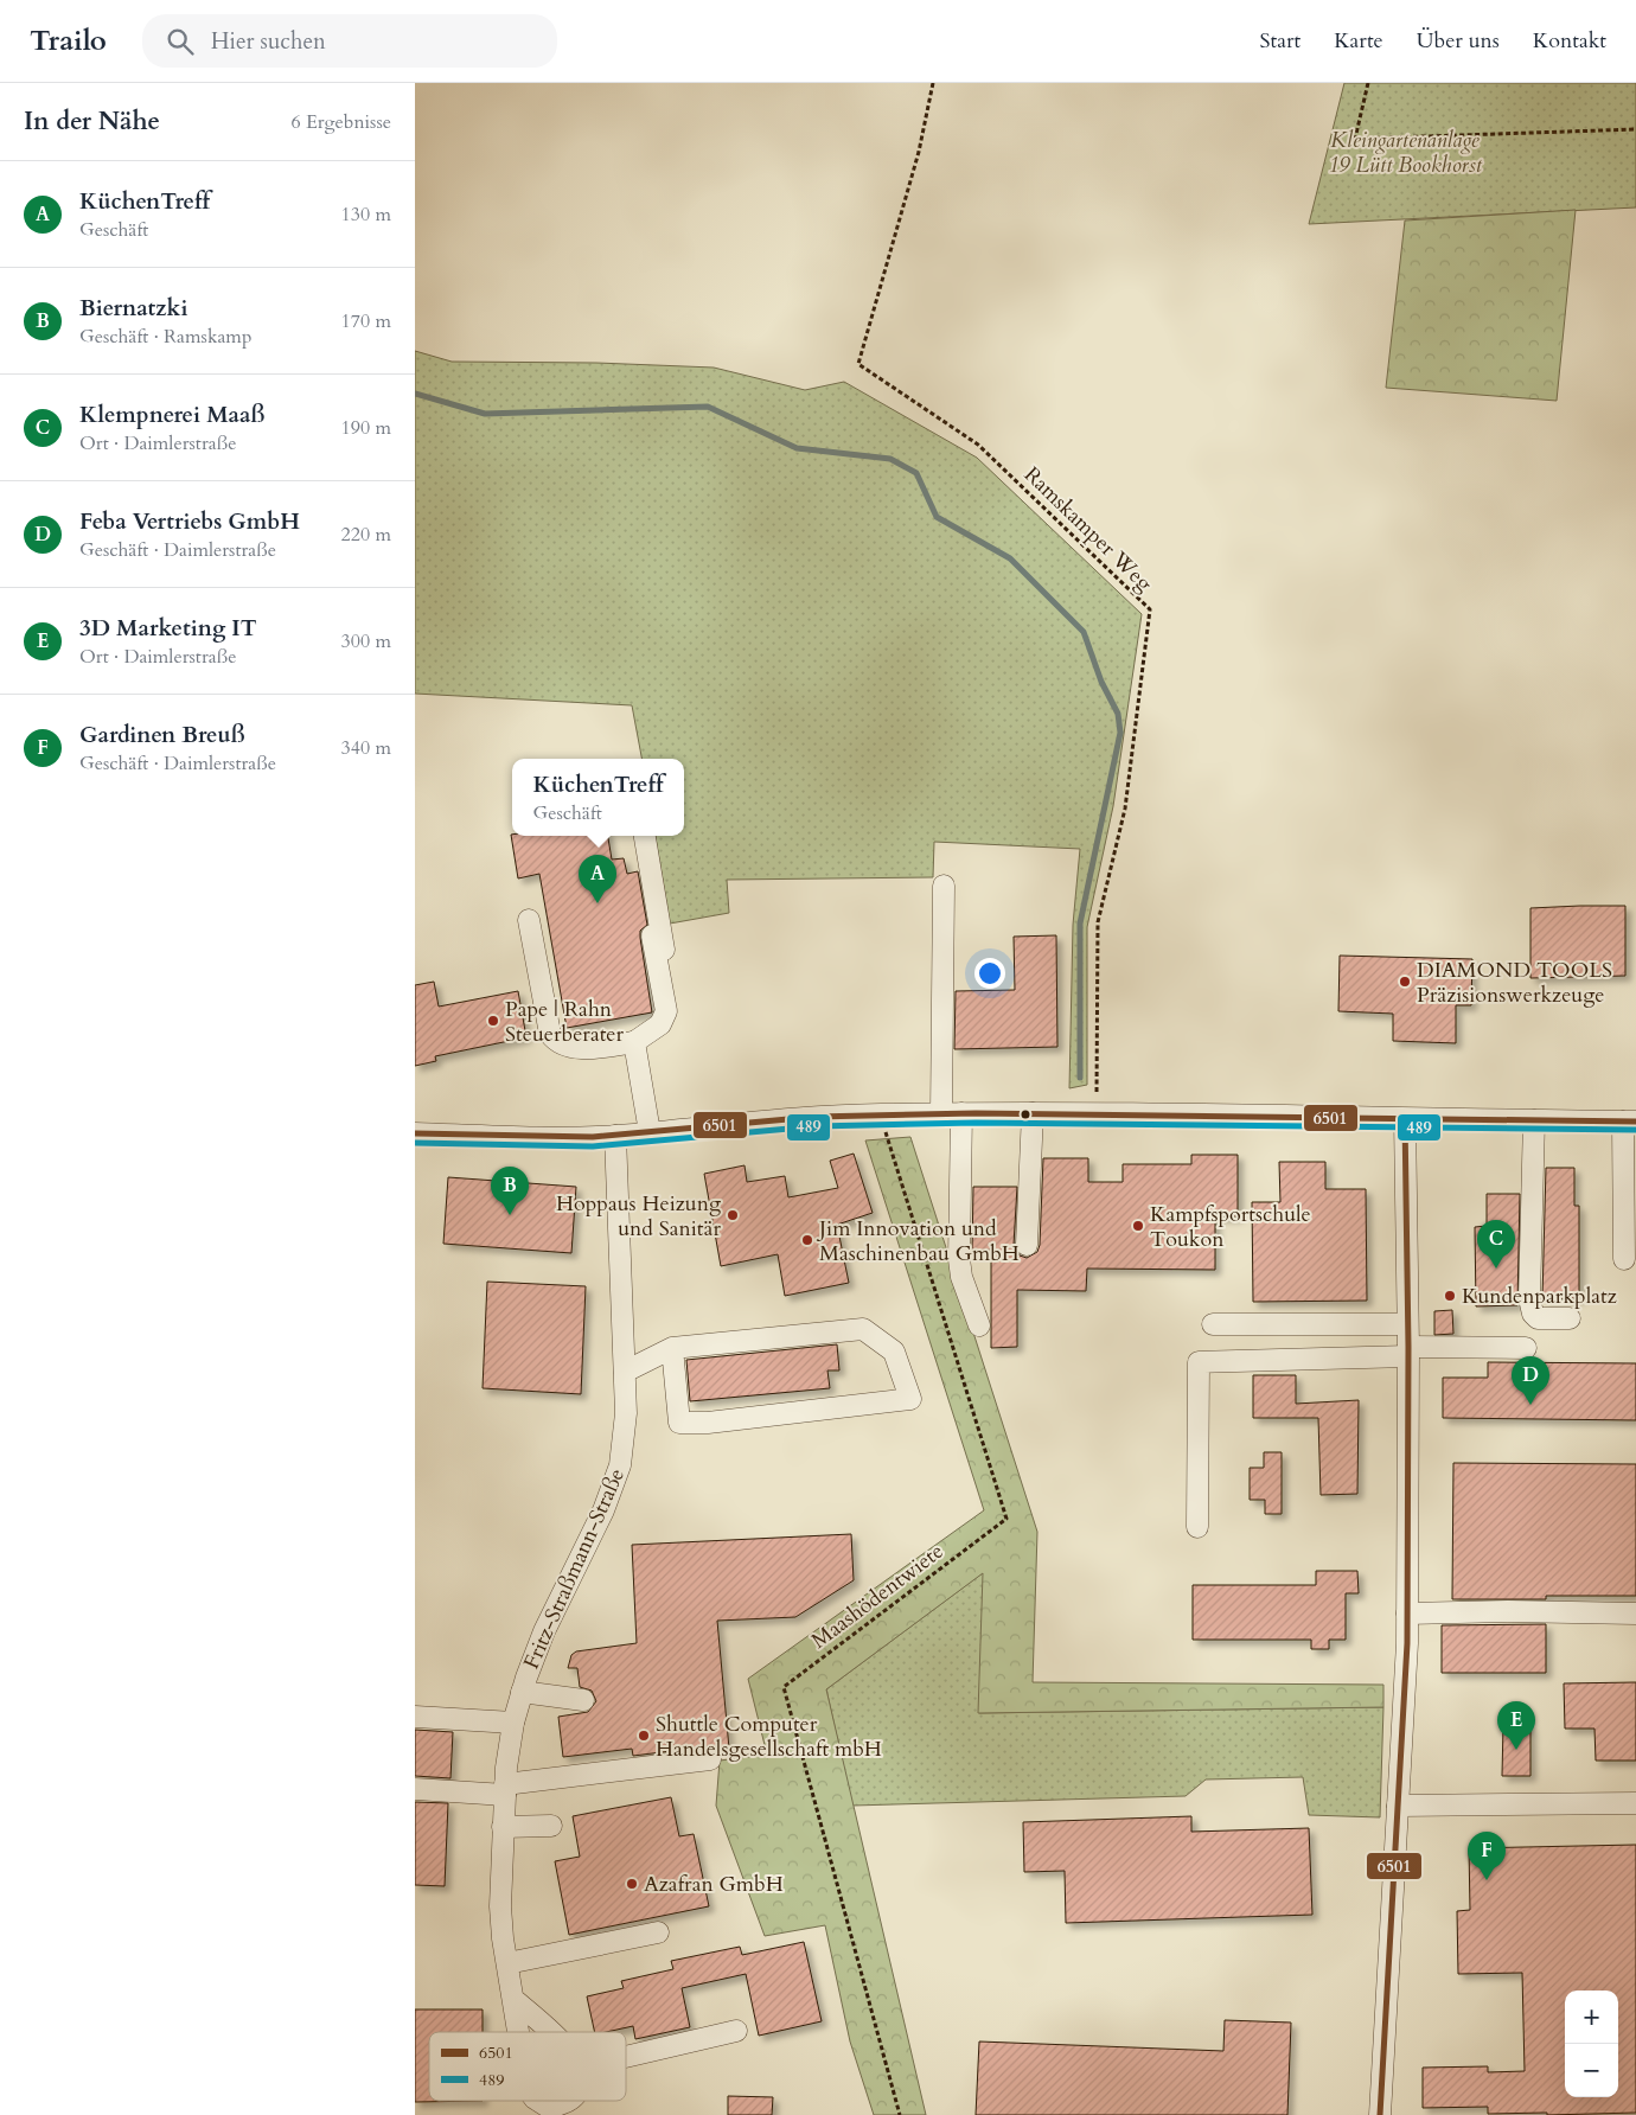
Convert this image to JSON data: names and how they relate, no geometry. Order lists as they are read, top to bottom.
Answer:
{
  "streets": {
    "street": ["Fritz-Straßmann-Straße"],
    "path": ["Ramskamper Weg", "Maashödentwiete"]
  },
  "parks": ["Kleingartenanlage 19 Lütt Bookhorst"],
  "places": [
    "DIAMOND TOOLS Präzisionswerkzeuge",
    "Pape | Rahn Steuerberater",
    "Hoppaus Heizung und Sanitär",
    "Kampfsportschule Toukon",
    "Jim Innovation und Maschinenbau GmbH",
    "Kundenparkplatz",
    "Shuttle Computer Handelsgesellschaft mbH",
    "Azafran GmbH"
  ],
  "lines": ["transit line 6501", "transit line 489"],
  "legend": ["6501", "489"],
  "page": {
    "header": "Trailo",
    "search": "Hier suchen",
    "nav": [
      "Start",
      "Karte",
      "Über uns",
      "Kontakt"
    ],
    "heading": ["In der Nähe", "6 Ergebnisse"],
    "list": [
      {
        "mark": "A",
        "name": "KüchenTreff",
        "note": "Geschäft",
        "value": "130 m"
      },
      {
        "mark": "B",
        "name": "Biernatzki",
        "note": "Geschäft · Ramskamp",
        "value": "170 m"
      },
      {
        "mark": "C",
        "name": "Klempnerei Maaß",
        "note": "Ort · Daimlerstraße",
        "value": "190 m"
      },
      {
        "mark": "D",
        "name": "Feba Vertriebs GmbH",
        "note": "Geschäft · Daimlerstraße",
        "value": "220 m"
      },
      {
        "mark": "E",
        "name": "3D Marketing IT",
        "note": "Ort · Daimlerstraße",
        "value": "300 m"
      },
      {
        "mark": "F",
        "name": "Gardinen Breuß",
        "note": "Geschäft · Daimlerstraße",
        "value": "340 m"
      }
    ],
    "popup": ["KüchenTreff", "Geschäft"],
    "pins": [
      "A",
      "B",
      "C",
      "D",
      "E",
      "F"
    ],
    "map_buttons": ["+", "−"]
  }
}
